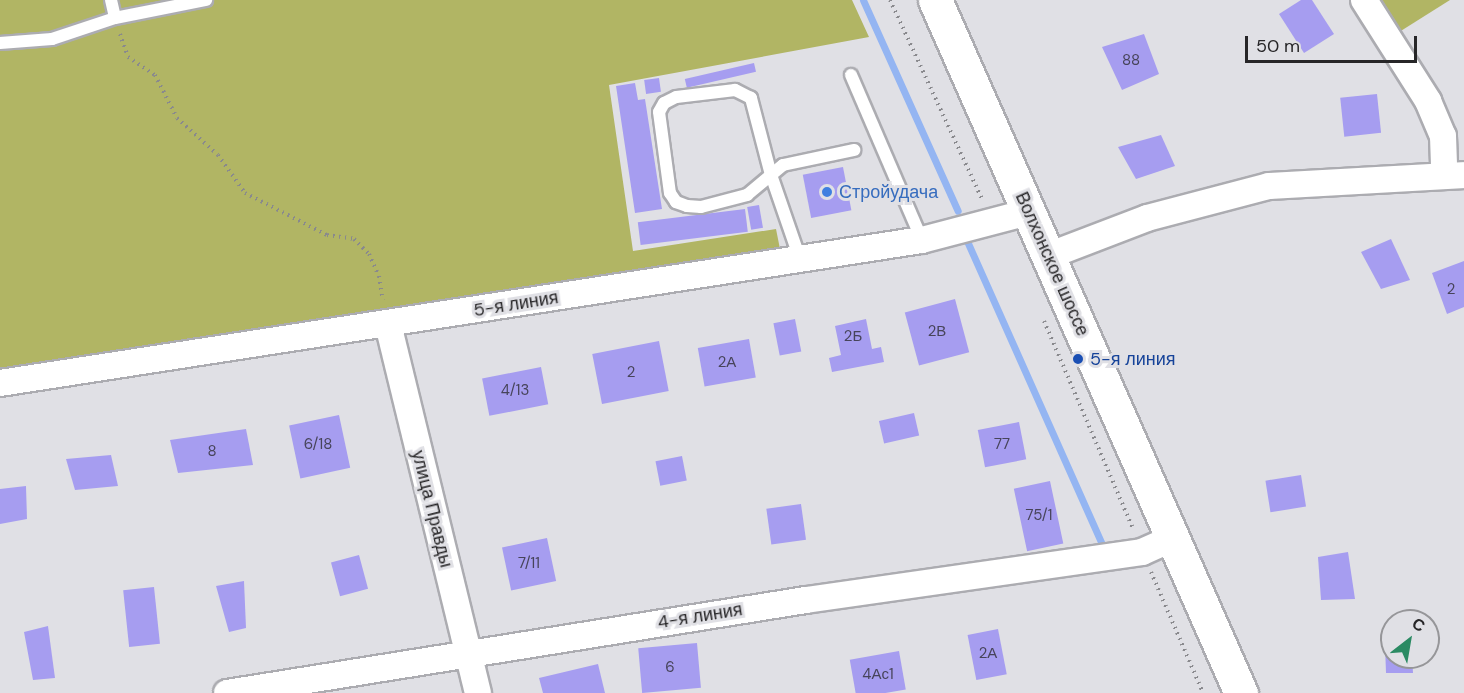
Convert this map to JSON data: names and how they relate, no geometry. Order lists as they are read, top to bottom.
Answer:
{
  "streets": {
    "main road": ["Волхонское шоссе"],
    "street": ["5-я линия", "улица Правды", "4-я линия"]
  },
  "crossings": [
    ["Волхонское шоссе", "5-я линия"],
    ["Волхонское шоссе", "4-я линия"],
    ["5-я линия", "улица Правды"],
    ["улица Правды", "4-я линия"]
  ],
  "places": ["Стройудача", "5-я линия"],
  "house_numbers": [
    "88",
    "2",
    "2В",
    "2Б",
    "2А",
    "2",
    "4/13",
    "6/18",
    "77",
    "8",
    "75/1",
    "7/11",
    "2А",
    "6",
    "4Ас1"
  ],
  "scale_bar": "50 m",
  "north": "top right"
}
